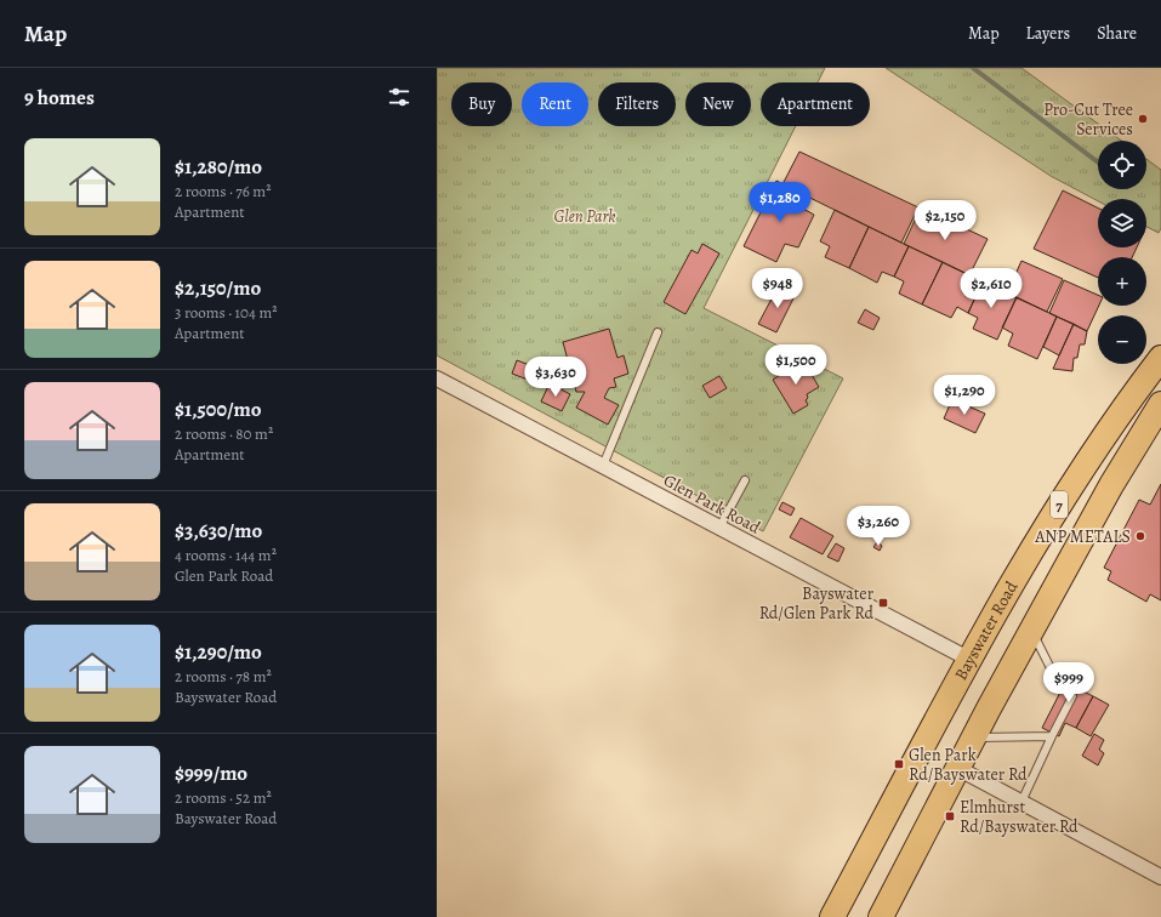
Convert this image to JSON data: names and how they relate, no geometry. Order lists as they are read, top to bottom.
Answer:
{
  "streets": {
    "main road": ["7", "Bayswater Road"],
    "street": ["Glen Park Road"]
  },
  "crossings": [
    ["Glen Park Road", "Bayswater Road"]
  ],
  "parks": ["Glen Park"],
  "places": {
    "other": ["Pro-Cut Tree Services", "ANP METALS"],
    "transit": ["Bayswater Rd/Glen Park Rd", "Glen Park Rd/Bayswater Rd", "Elmhurst Rd/Bayswater Rd"]
  },
  "page": {
    "header": "Map",
    "nav": ["Map", "Layers", "Share"],
    "heading": "9 homes",
    "chip": [
      "Buy",
      "Rent",
      "Filters",
      "New",
      "Apartment"
    ],
    "list": [
      {
        "name": "$1,280/mo",
        "note": "2 rooms · 76 m² · Apartment"
      },
      {
        "name": "$2,150/mo",
        "note": "3 rooms · 104 m² · Apartment"
      },
      {
        "name": "$1,500/mo",
        "note": "2 rooms · 80 m² · Apartment"
      },
      {
        "name": "$3,630/mo",
        "note": "4 rooms · 144 m² · Glen Park Road"
      },
      {
        "name": "$1,290/mo",
        "note": "2 rooms · 78 m² · Bayswater Road"
      },
      {
        "name": "$999/mo",
        "note": "2 rooms · 52 m² · Bayswater Road"
      }
    ],
    "map_buttons": ["+", "−"],
    "price": [
      "$1,280",
      "$2,150",
      "$948",
      "$2,610",
      "$1,500",
      "$3,630",
      "$1,290",
      "$3,260",
      "$999"
    ]
  }
}
